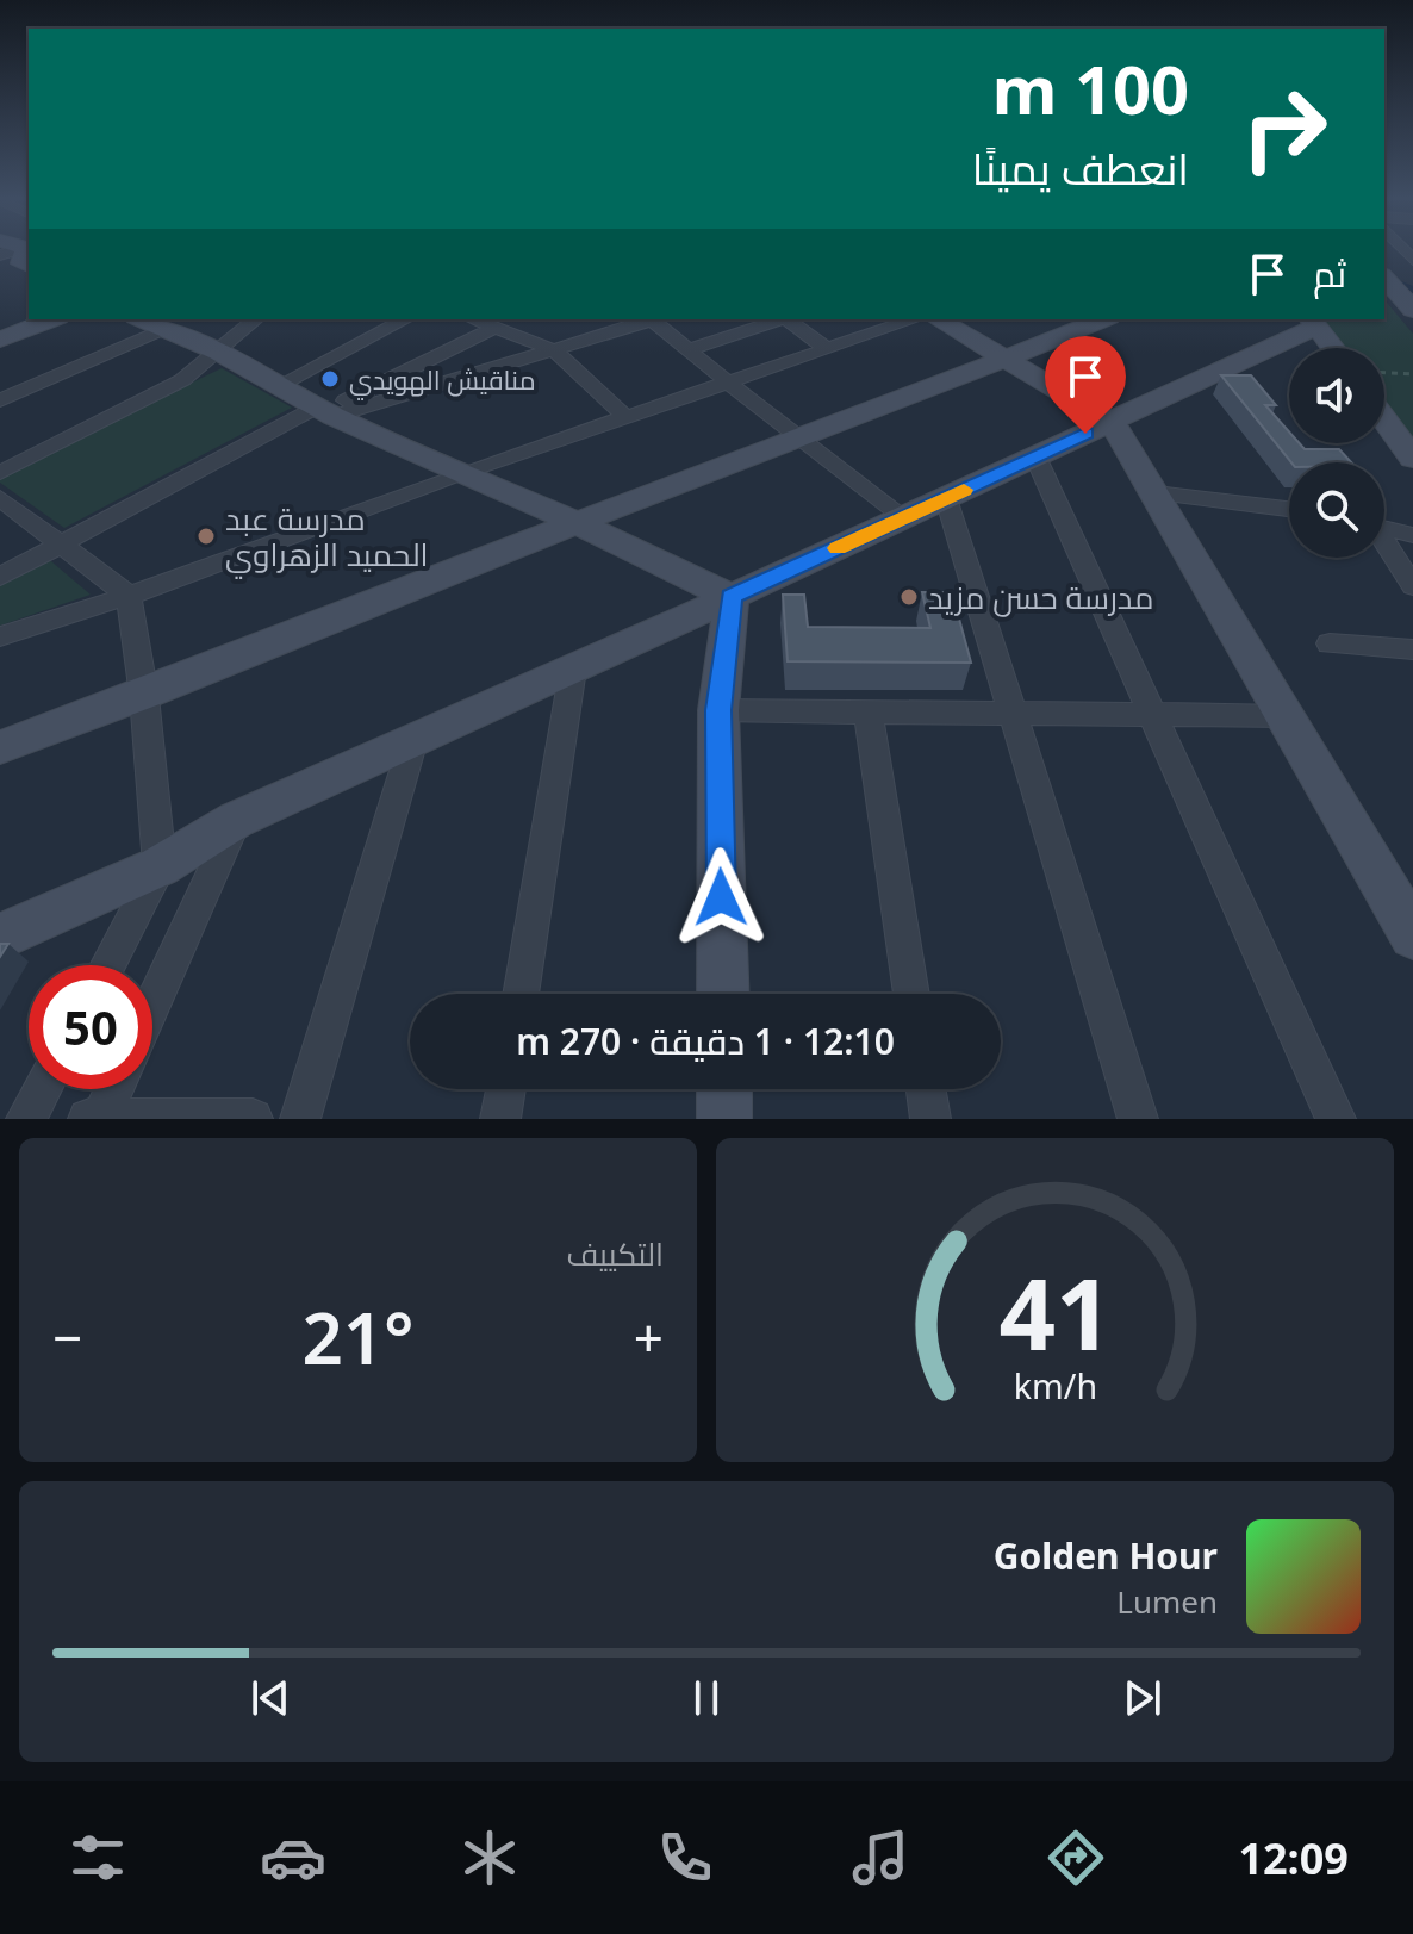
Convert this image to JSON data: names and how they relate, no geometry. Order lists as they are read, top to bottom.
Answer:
{
  "places": ["مناقيش الهويدي", "مدرسة عبد الحميد الزهراوي", "مدرسة حسن مزيد"],
  "page": {
    "turn": ["100 m", "انعطف يمينًا"],
    "then": "ثم",
    "limit": "50",
    "trip": "12:10 · 1 دقيقة · 270 m",
    "tile": "التكييف",
    "heat": ["−", "21°", "+"],
    "song": ["Golden Hour", "Lumen"],
    "tabs": "12:09",
    "gauge": ["41", "km/h"]
  }
}
